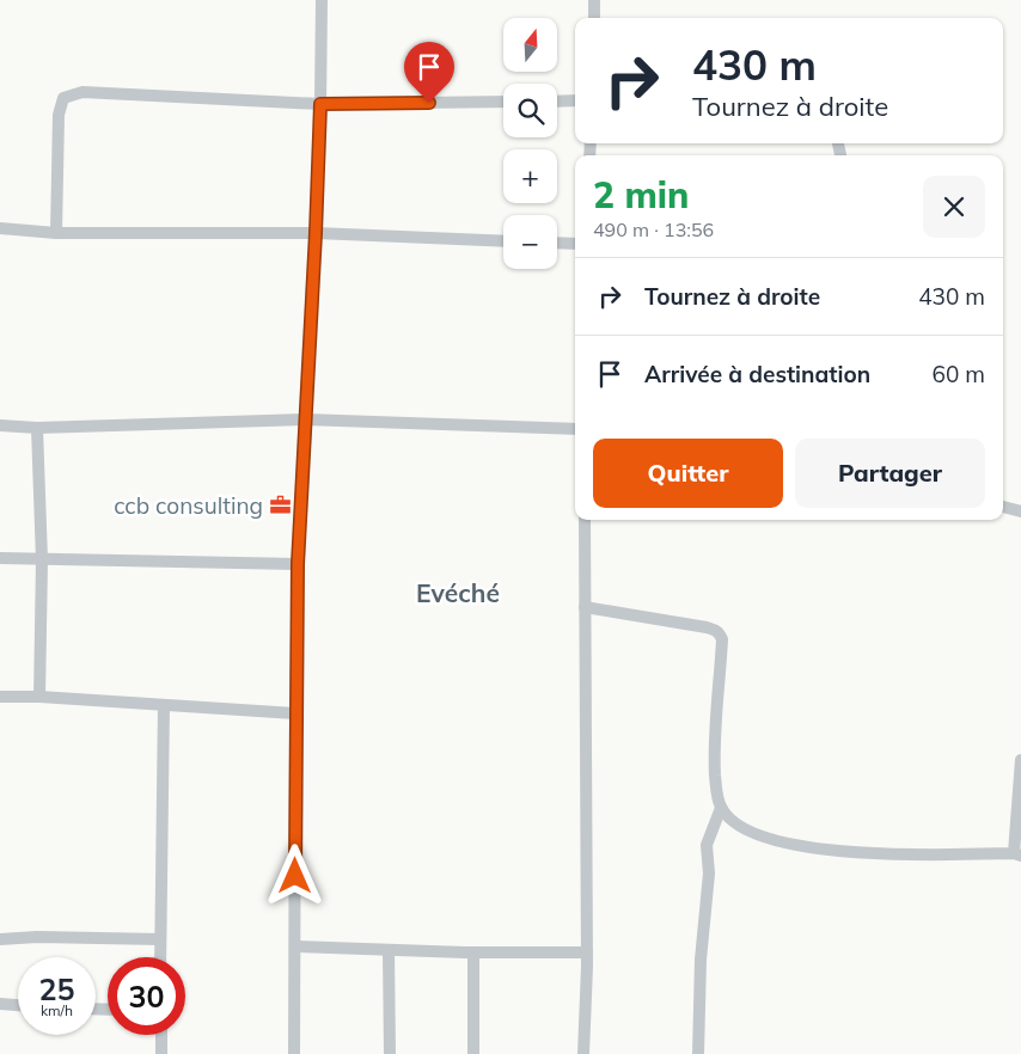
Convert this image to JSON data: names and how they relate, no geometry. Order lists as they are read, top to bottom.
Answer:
{
  "districts": ["Evéché"],
  "places": {
    "office": ["ccb consulting"]
  },
  "north": "top",
  "page": {
    "map_buttons": ["+", "−"],
    "turn": ["430 m", "Tournez à droite"],
    "heading": ["2 min", "490 m · 13:56"],
    "list": [
      {
        "name": "Tournez à droite",
        "value": "430 m"
      },
      {
        "name": "Arrivée à destination",
        "value": "60 m"
      }
    ],
    "buttons": ["Quitter", "Partager"],
    "speed": "25 km/h",
    "limit": "30"
  }
}
